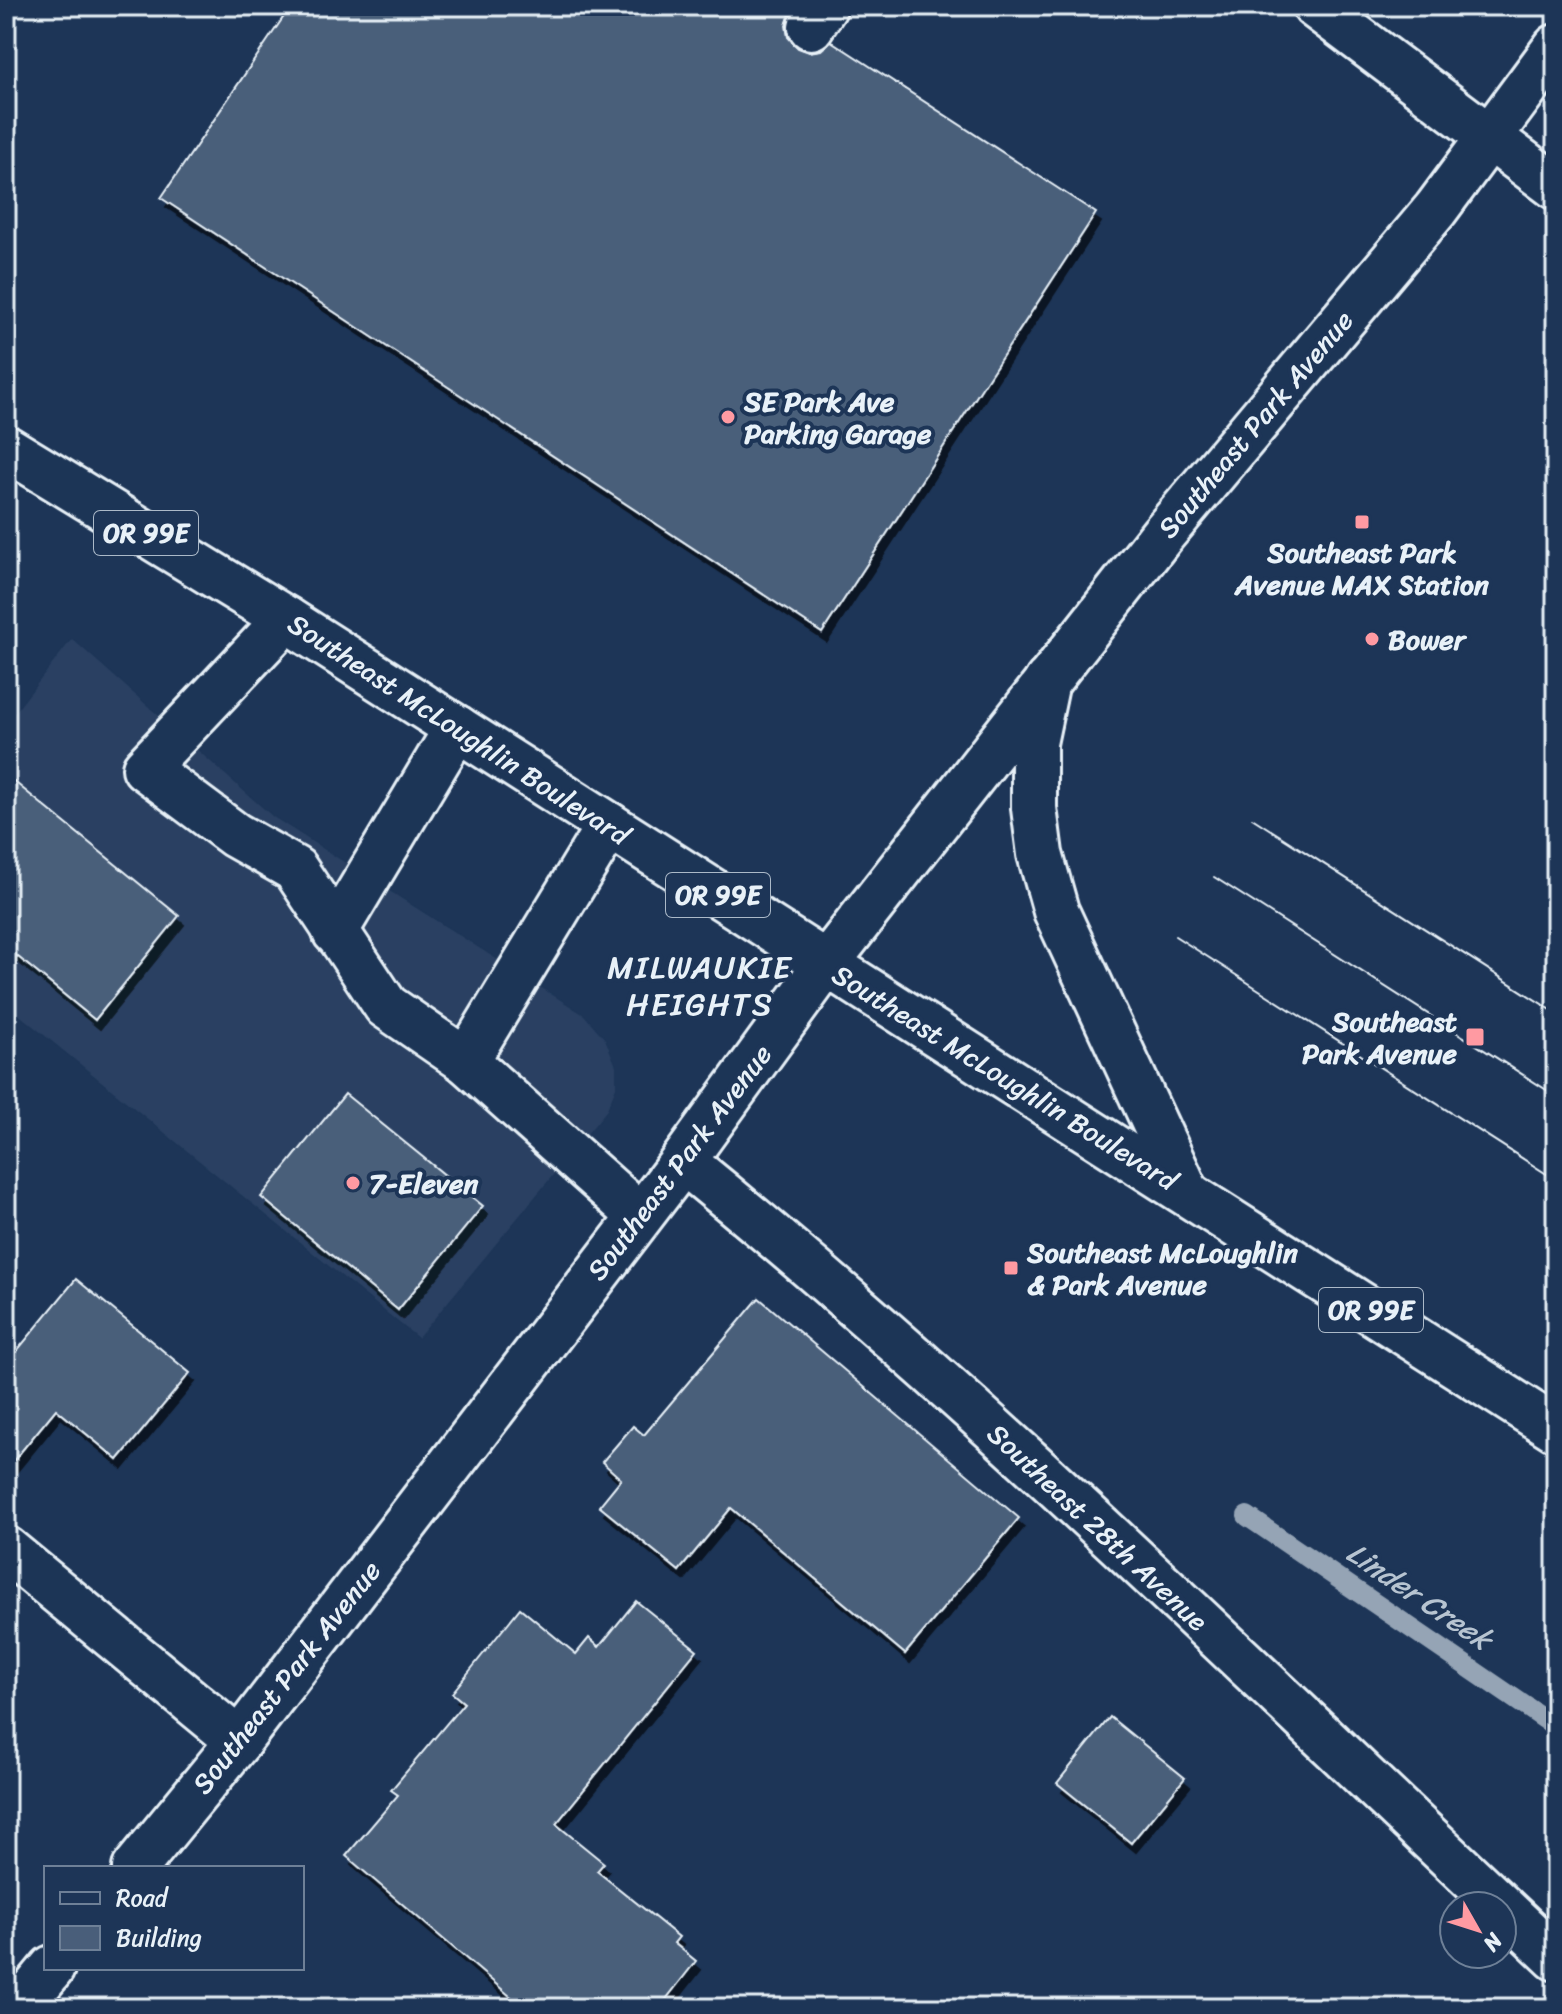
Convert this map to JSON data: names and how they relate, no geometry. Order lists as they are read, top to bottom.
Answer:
{
  "streets": {
    "main road": [
      "Southeast Park Avenue",
      "OR 99E",
      "Southeast McLoughlin Boulevard",
      "Southeast 28th Avenue"
    ]
  },
  "crossings": [
    ["Southeast Park Avenue", "Southeast McLoughlin Boulevard"],
    ["Southeast Park Avenue", "Southeast 28th Avenue"]
  ],
  "districts": ["MILWAUKIE HEIGHTS"],
  "water": ["Linder Creek"],
  "places": {
    "other": ["SE Park Ave Parking Garage", "Bower", "7-Eleven"],
    "transit": ["Southeast Park Avenue MAX Station", "Southeast Park Avenue", "Southeast McLoughlin & Park Avenue"]
  },
  "legend": ["Road", "Building"],
  "north": "bottom right"
}
